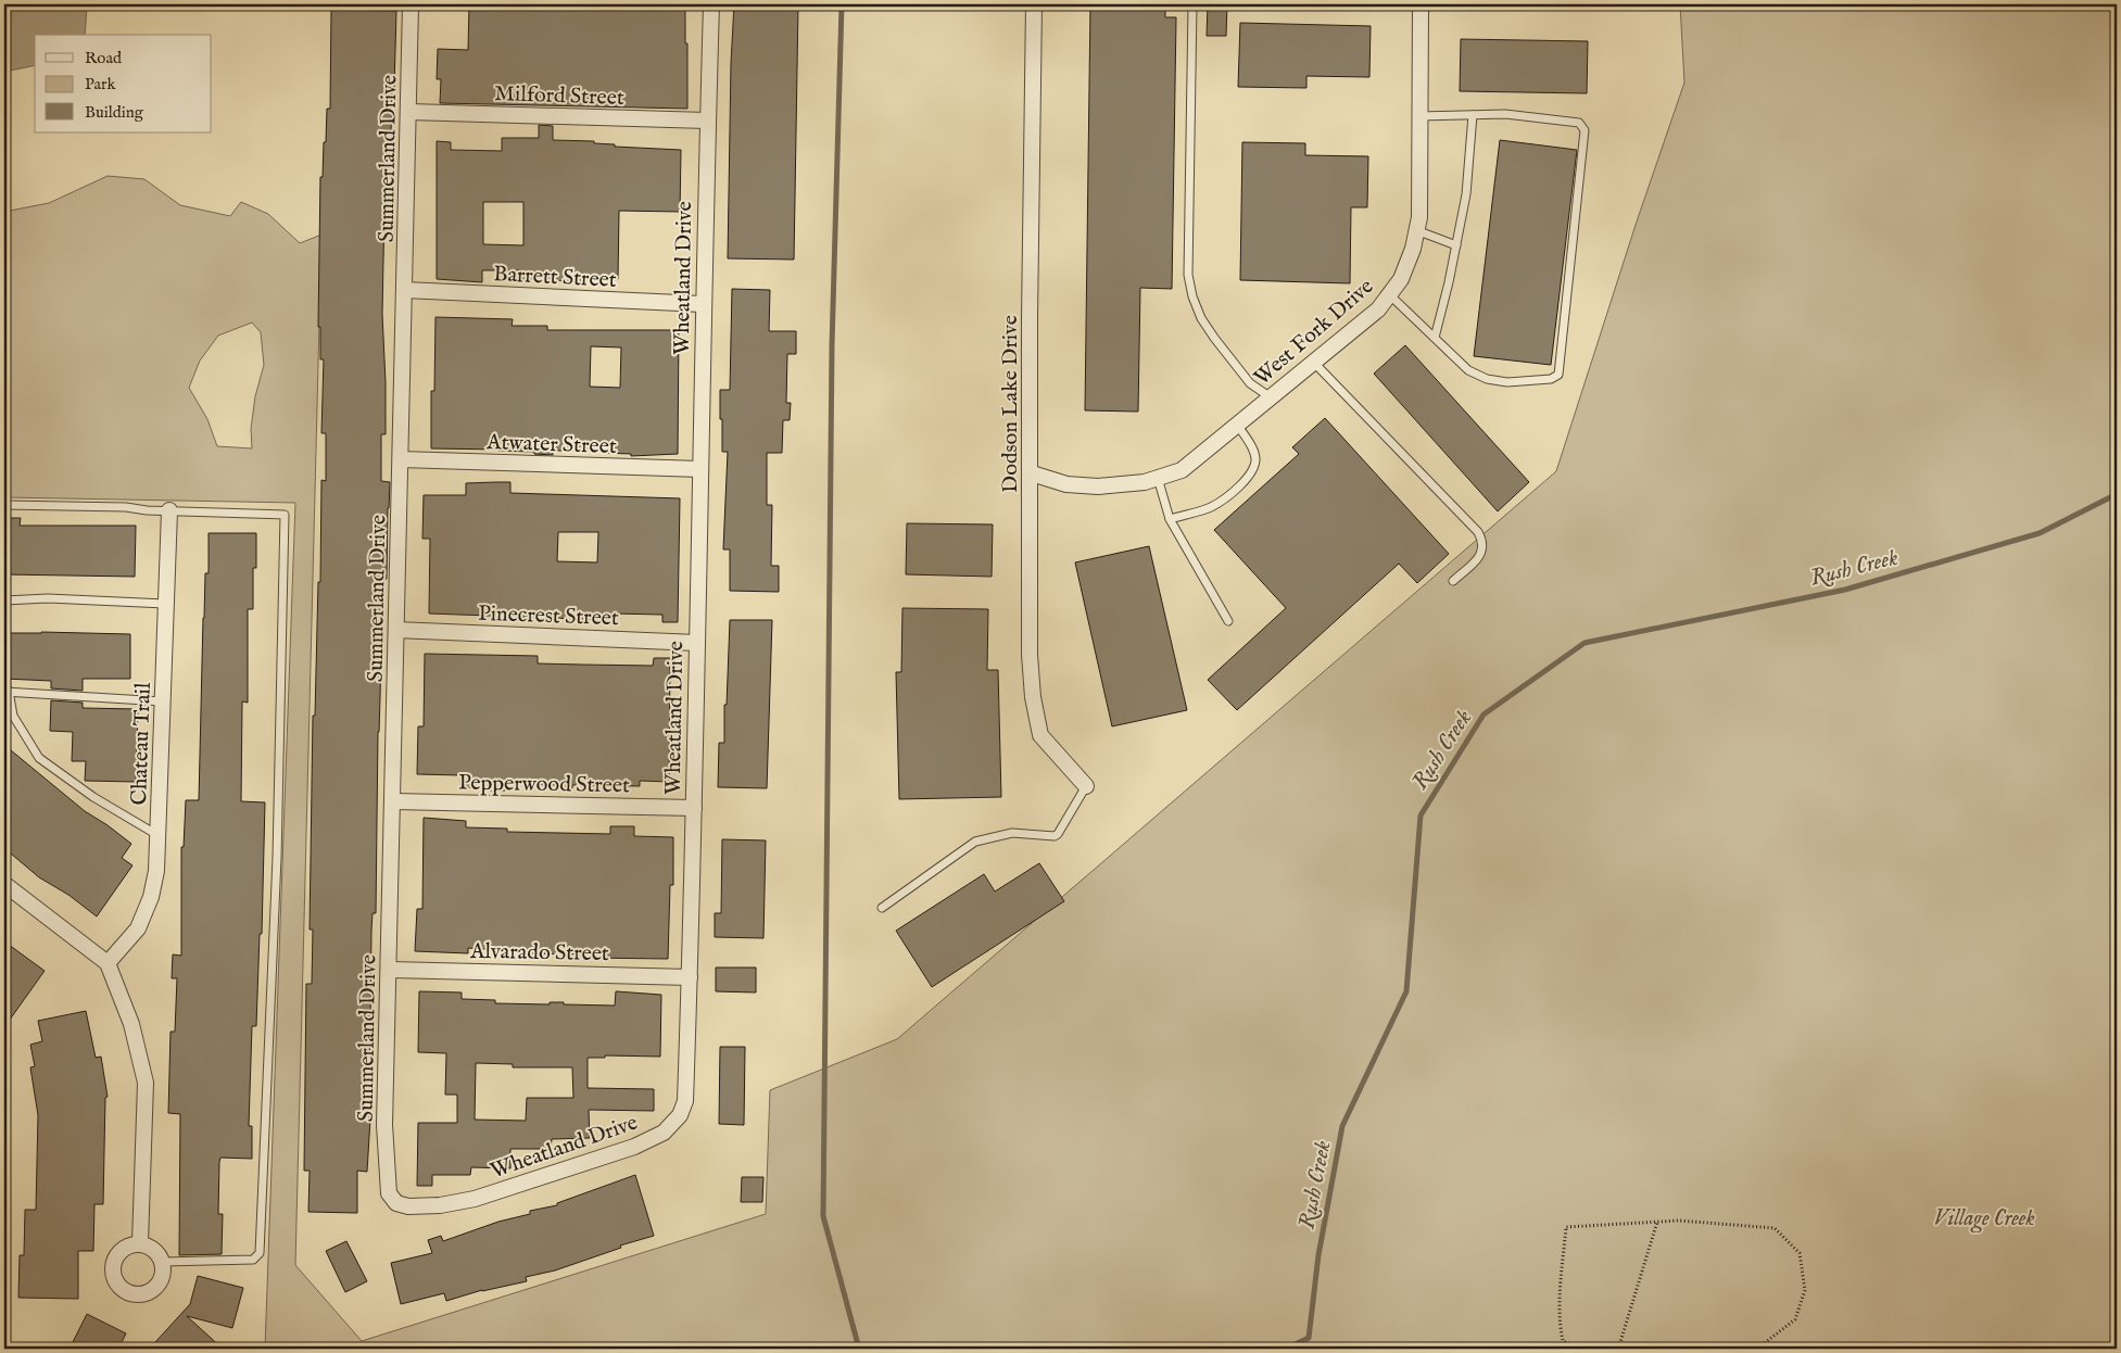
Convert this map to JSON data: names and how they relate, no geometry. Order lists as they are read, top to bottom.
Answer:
{
  "streets": {
    "street": [
      "Milford Street",
      "Summerland Drive",
      "Barrett Street",
      "Wheatland Drive",
      "West Fork Drive",
      "Dodson Lake Drive",
      "Atwater Street",
      "Pinecrest Street",
      "Chateau Trail",
      "Pepperwood Street",
      "Alvarado Street"
    ]
  },
  "crossings": [
    ["Milford Street", "Summerland Drive"],
    ["Milford Street", "Wheatland Drive"],
    ["Summerland Drive", "Barrett Street"],
    ["Summerland Drive", "Wheatland Drive"],
    ["Summerland Drive", "Atwater Street"],
    ["Summerland Drive", "Pinecrest Street"],
    ["Summerland Drive", "Pepperwood Street"],
    ["Summerland Drive", "Alvarado Street"],
    ["Barrett Street", "Wheatland Drive"],
    ["Wheatland Drive", "Atwater Street"],
    ["Wheatland Drive", "Pinecrest Street"],
    ["Wheatland Drive", "Pepperwood Street"],
    ["Wheatland Drive", "Alvarado Street"],
    ["West Fork Drive", "Dodson Lake Drive"]
  ],
  "water": ["Rush Creek"],
  "parks": ["Village Creek"],
  "legend": ["Road", "Park", "Building"]
}
